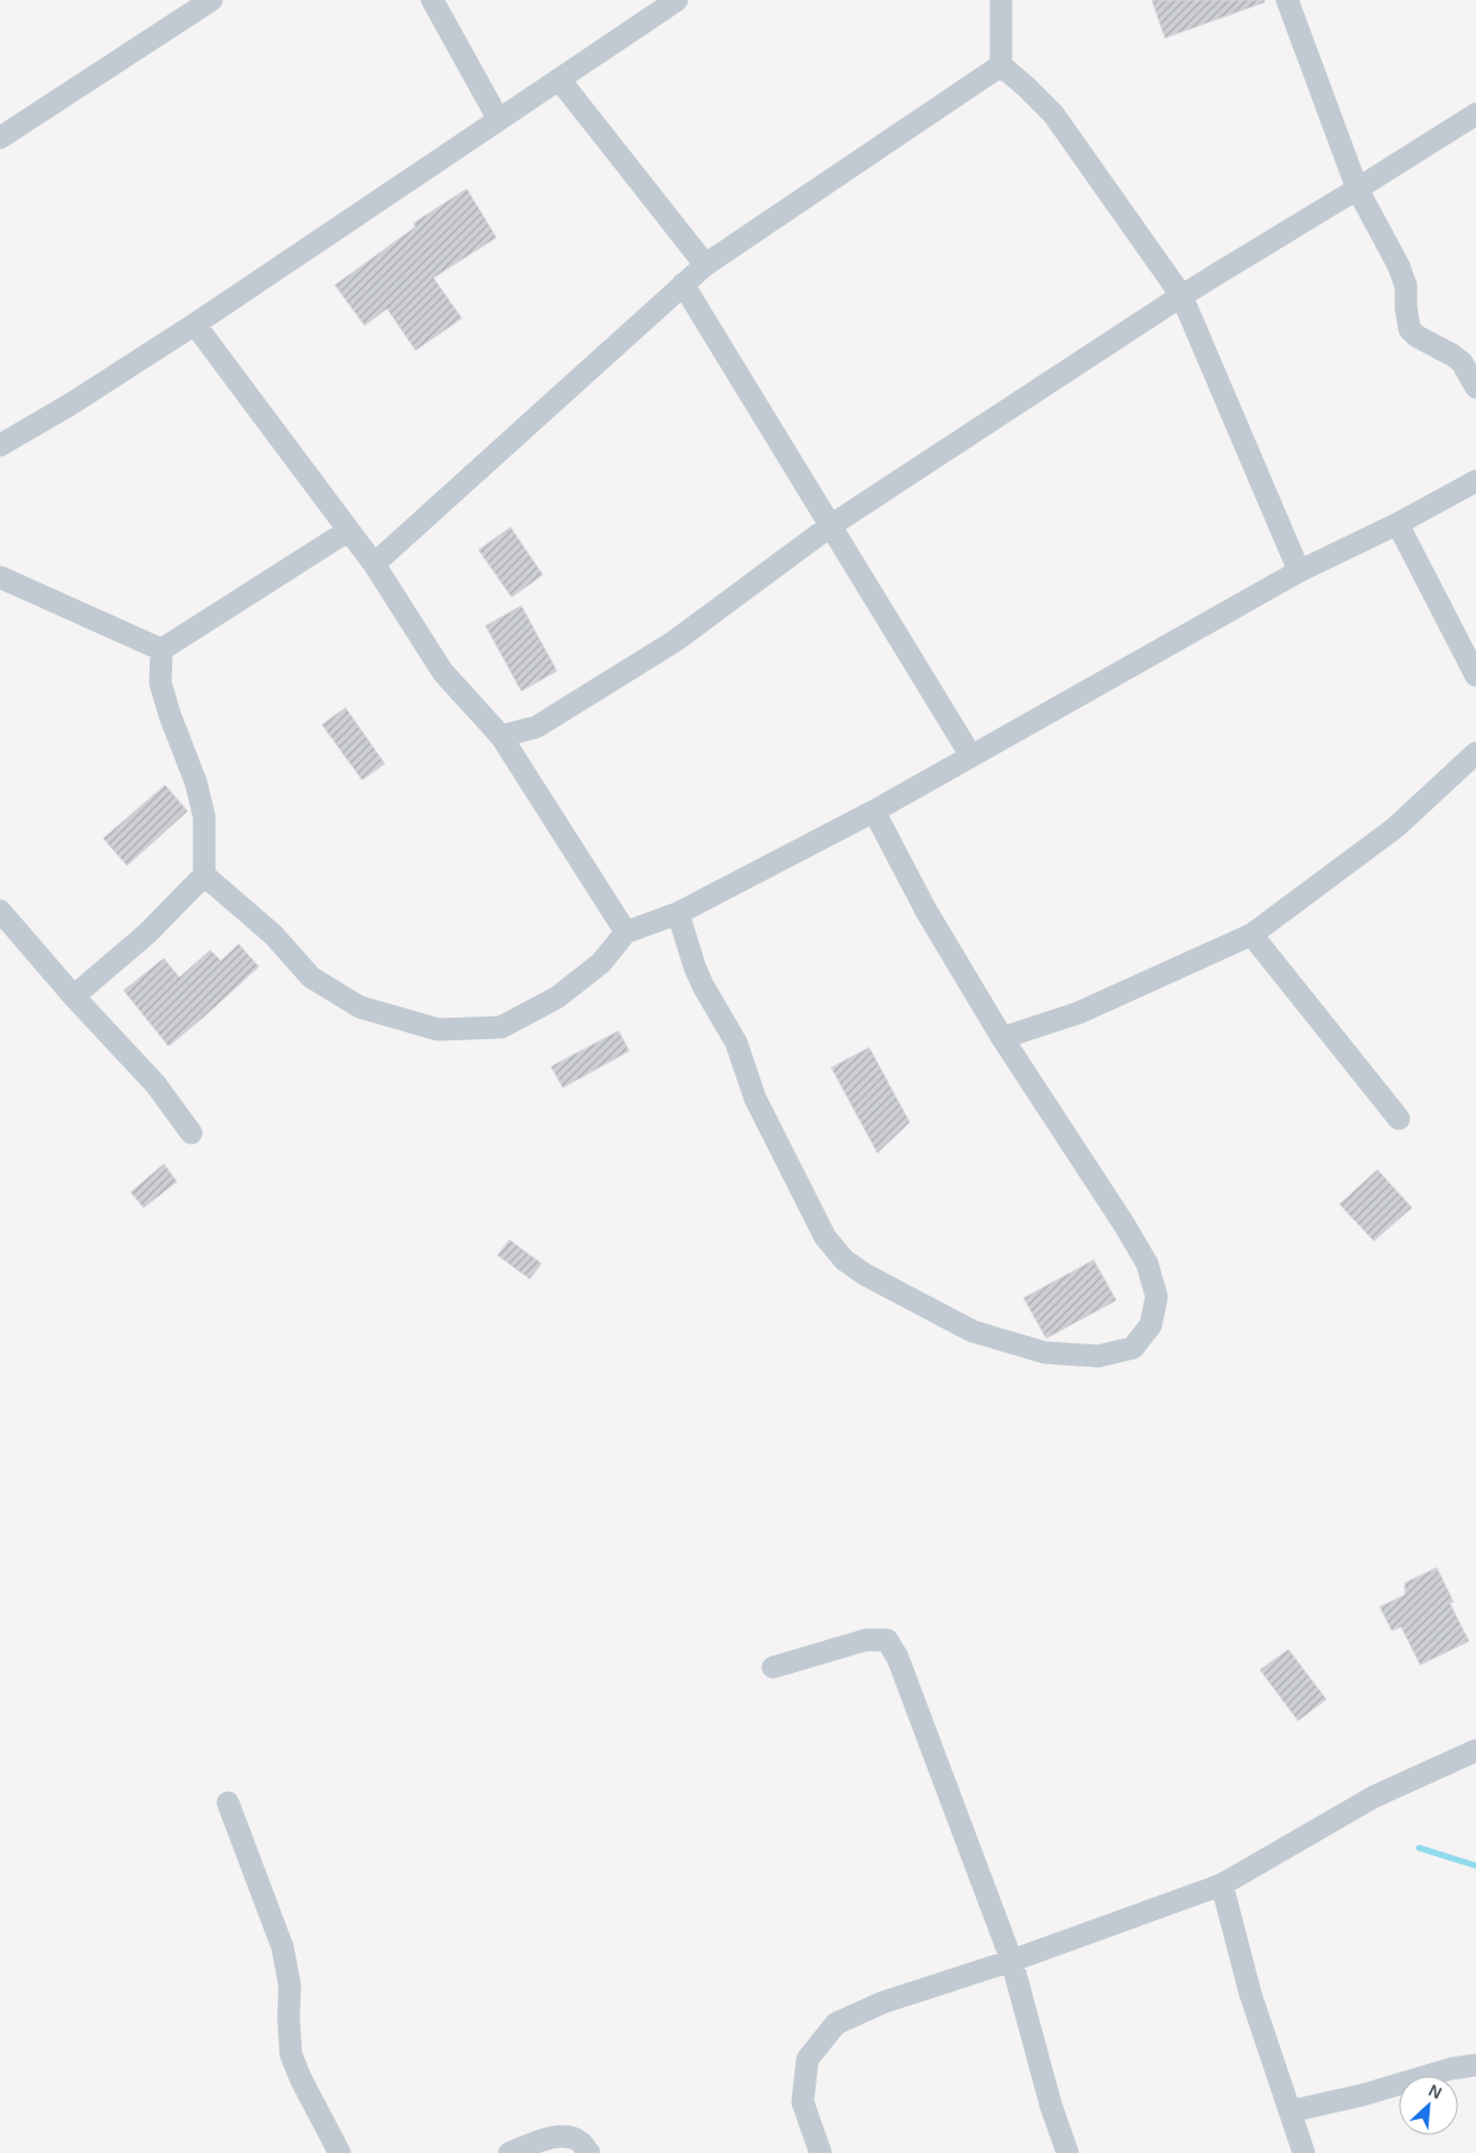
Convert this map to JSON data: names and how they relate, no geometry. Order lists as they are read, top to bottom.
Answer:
{
  "north": "top right"
}
